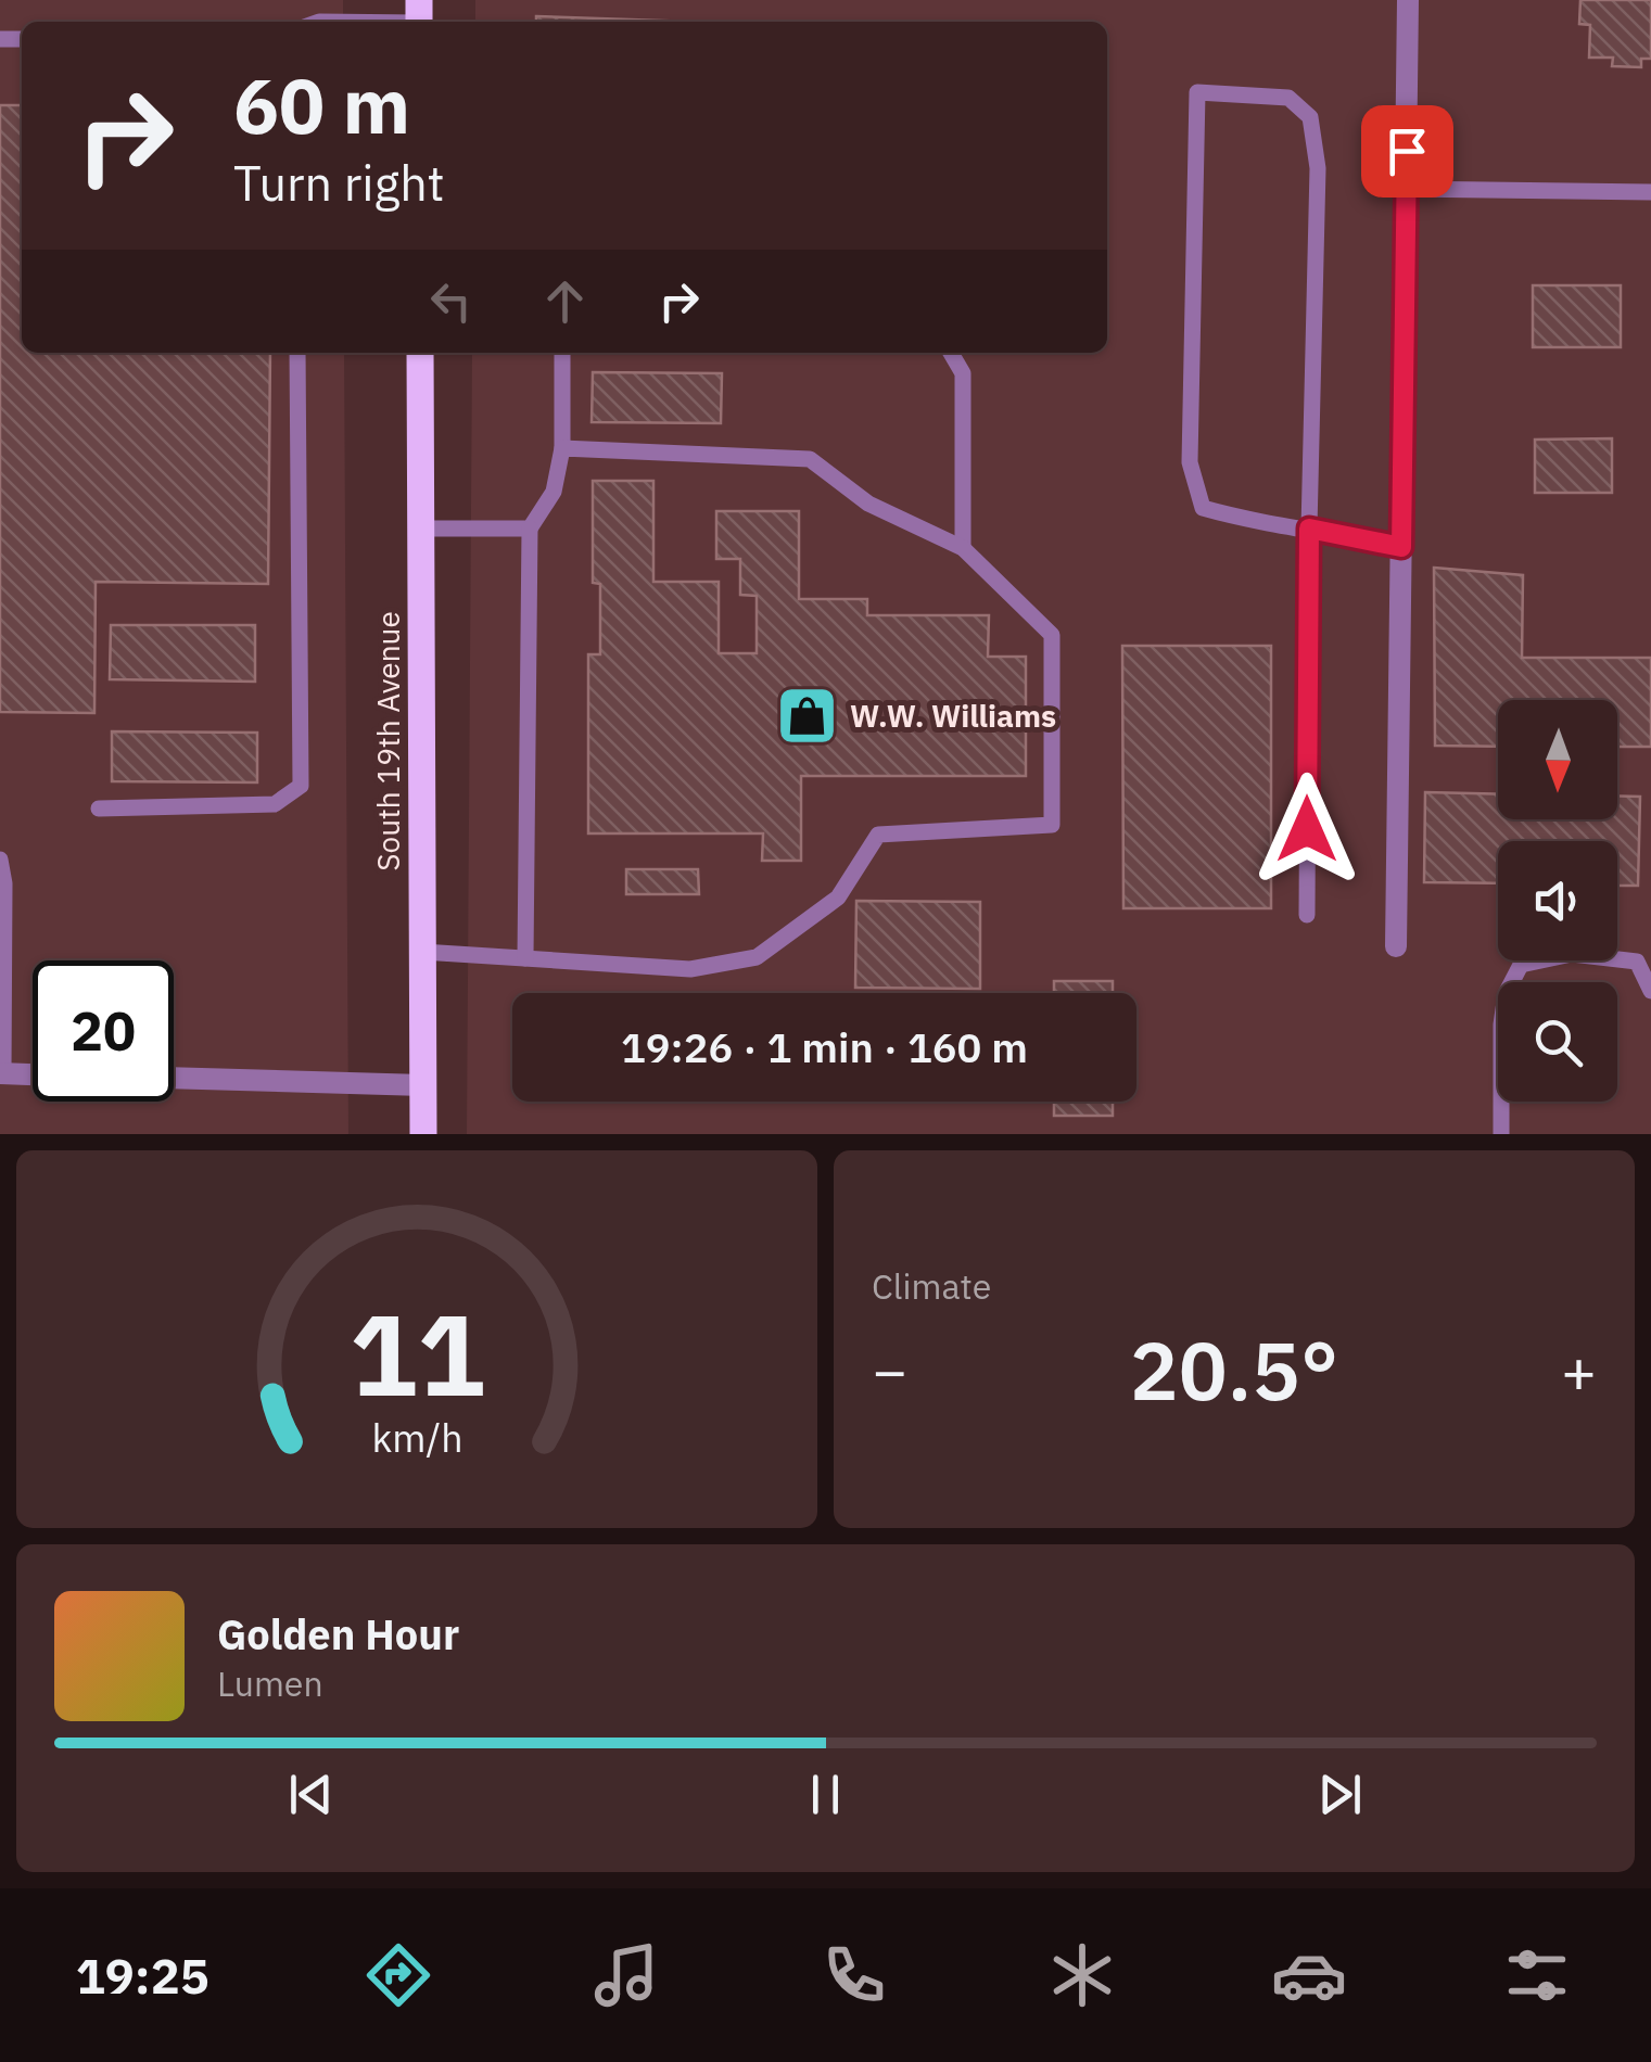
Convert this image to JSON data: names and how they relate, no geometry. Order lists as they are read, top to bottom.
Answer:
{
  "streets": {
    "main road": ["South 19th Avenue"]
  },
  "places": {
    "shop": ["W.W. Williams"]
  },
  "north": "bottom",
  "page": {
    "turn": ["60 m", "Turn right"],
    "limit": "20",
    "trip": "19:26 · 1 min · 160 m",
    "tile": "Climate",
    "heat": ["−", "20.5°", "+"],
    "song": ["Golden Hour", "Lumen"],
    "tabs": "19:25",
    "gauge": ["11", "km/h"]
  }
}
